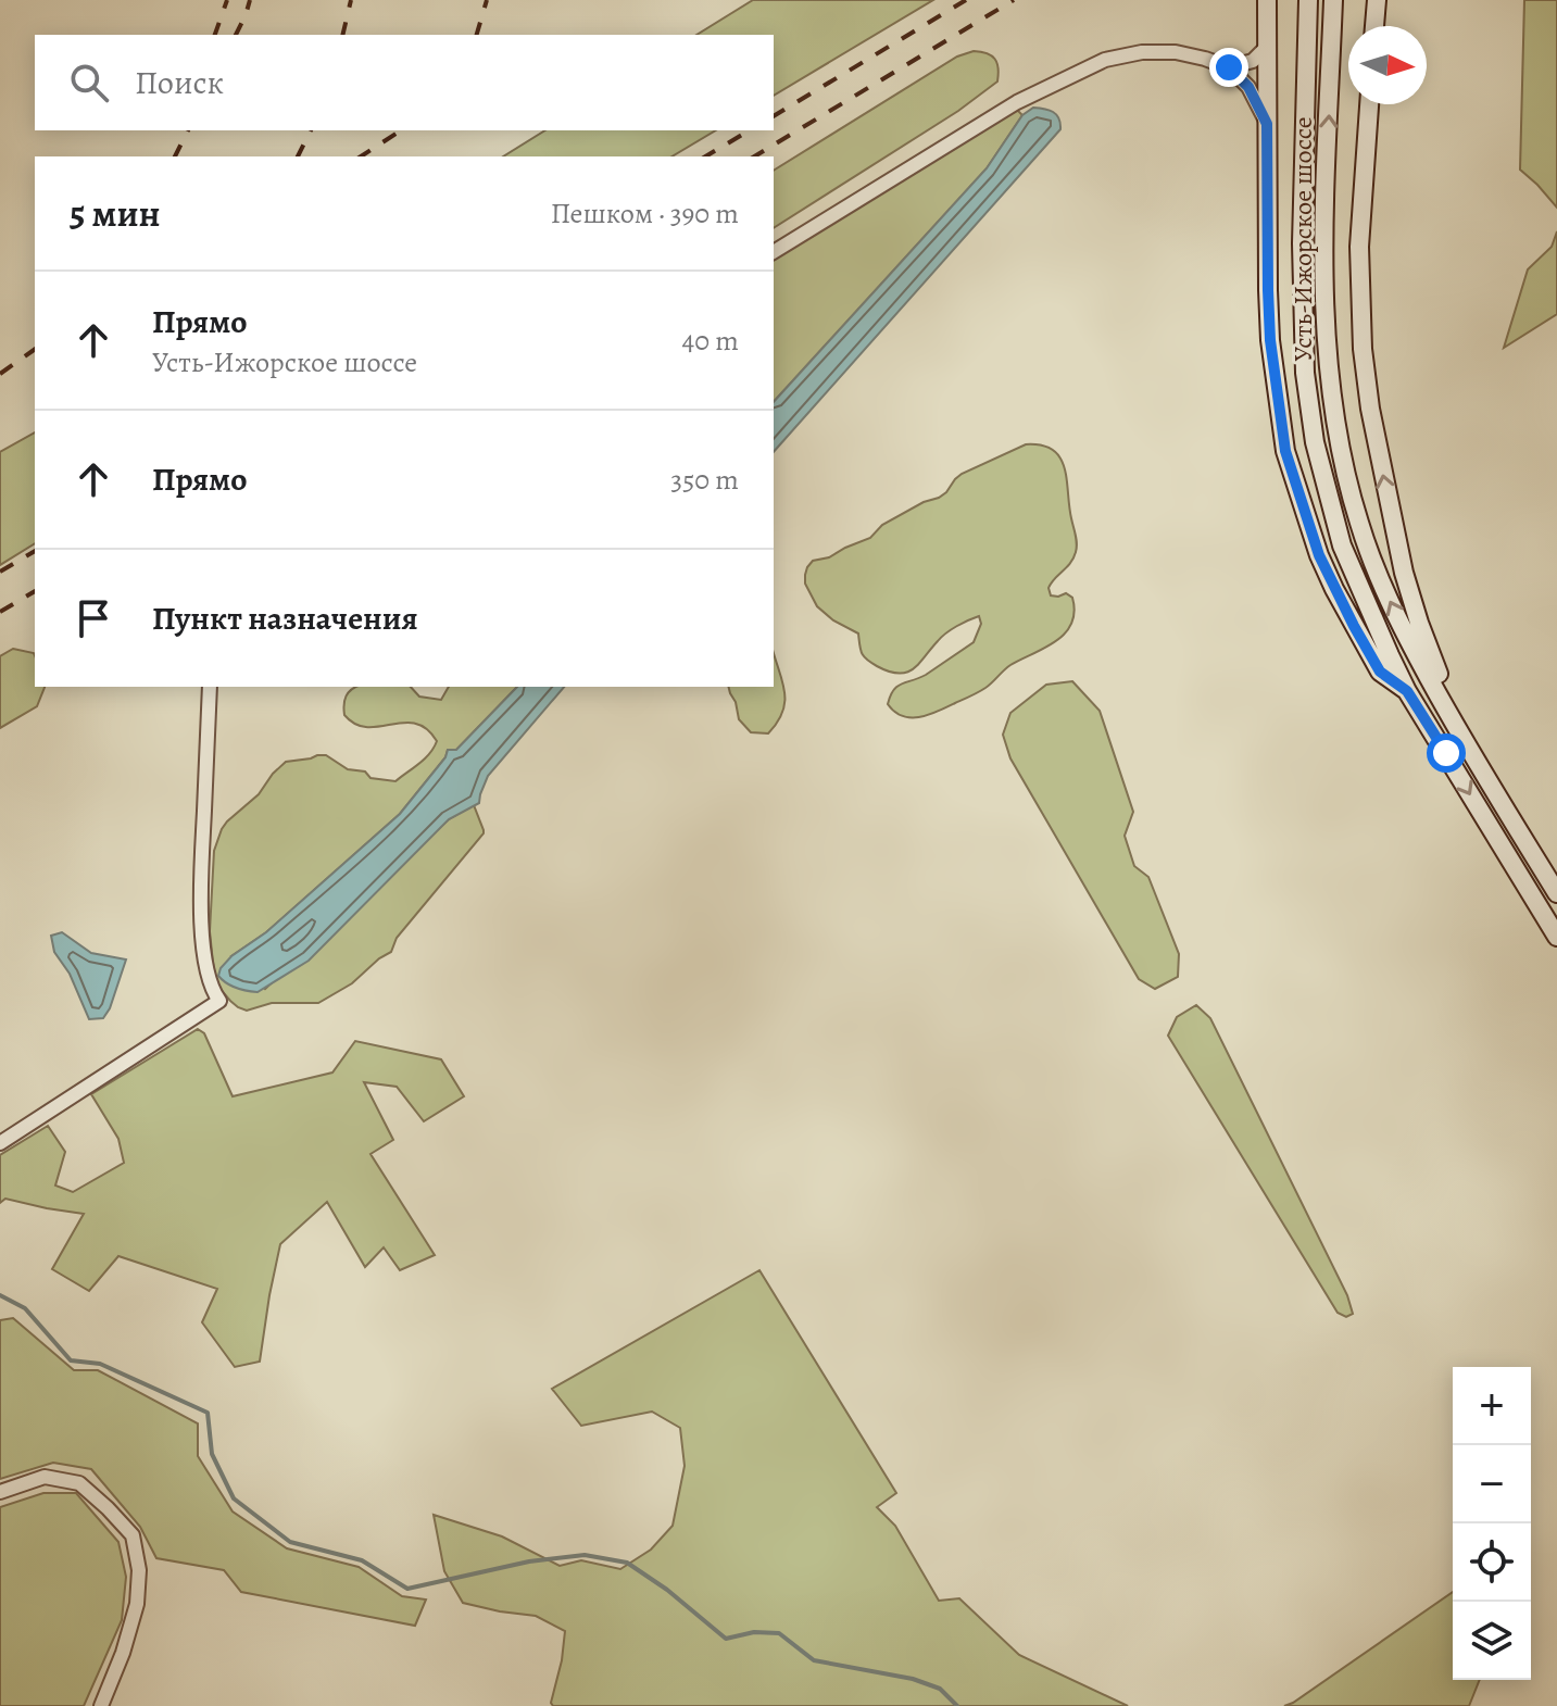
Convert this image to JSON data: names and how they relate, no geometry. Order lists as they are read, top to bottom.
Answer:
{
  "streets": {
    "street": ["Усть-Ижорское шоссе"]
  },
  "north": "right",
  "page": {
    "search": "Поиск",
    "heading": ["5 мин", "Пешком · 390 m"],
    "list": [
      ["Прямо", "Усть-Ижорское шоссе", "40 m"],
      ["Прямо", "350 m"],
      "Пункт назначения"
    ],
    "map_buttons": ["+", "−"]
  }
}
